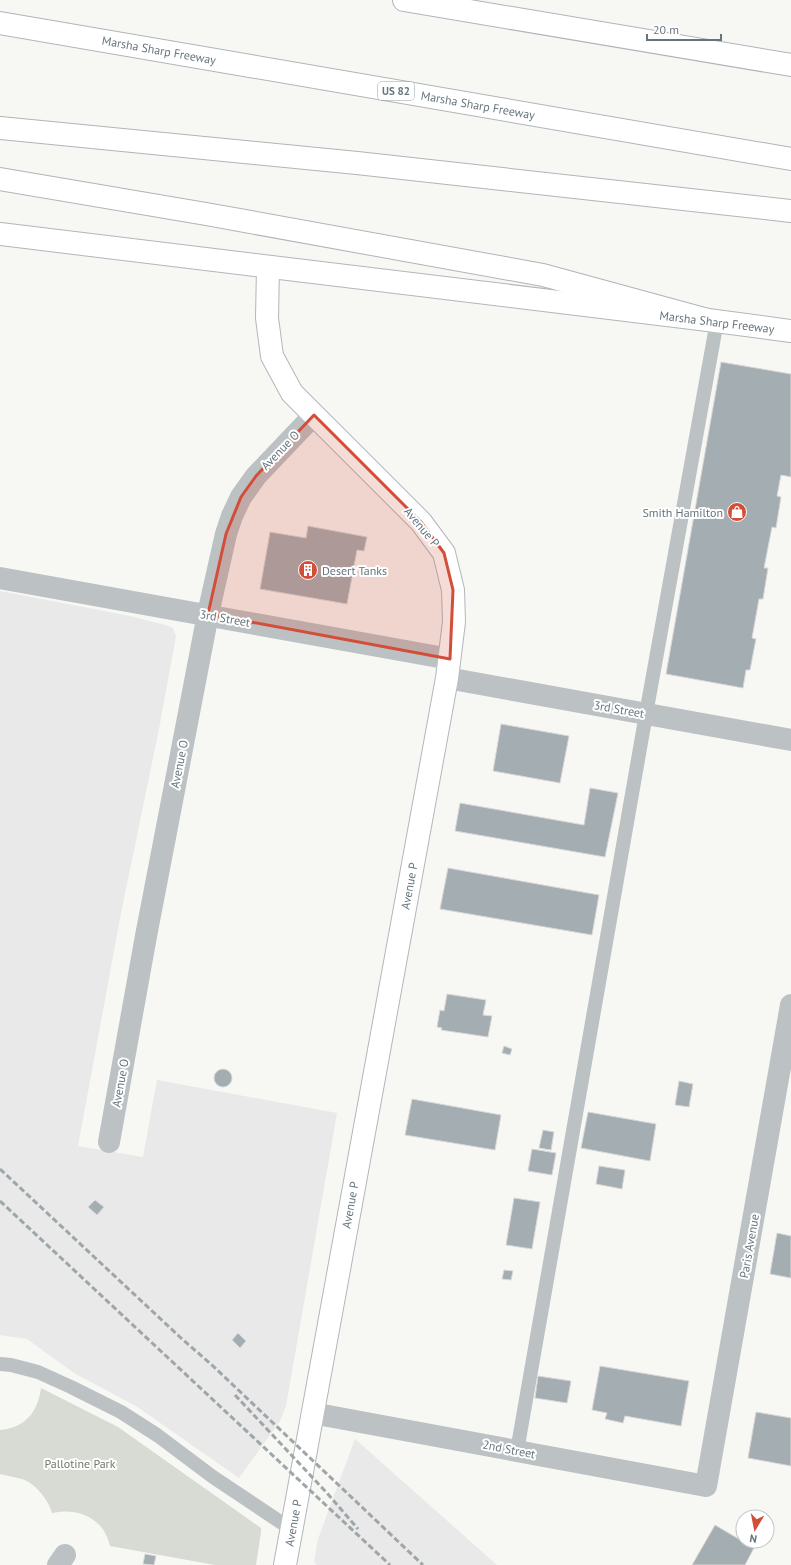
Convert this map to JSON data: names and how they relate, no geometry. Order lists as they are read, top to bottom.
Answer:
{
  "streets": {
    "main road": ["Marsha Sharp Freeway", "US 82", "Avenue P"],
    "street": [
      "Avenue O",
      "3rd Street",
      "Paris Avenue",
      "2nd Street"
    ]
  },
  "crossings": [
    ["Marsha Sharp Freeway", "Avenue P"],
    ["Avenue O", "Avenue P"],
    ["Avenue O", "3rd Street"],
    ["Avenue P", "3rd Street"],
    ["Avenue P", "2nd Street"],
    ["Paris Avenue", "2nd Street"]
  ],
  "parks": ["Pallotine Park"],
  "places": {
    "shop": ["Smith Hamilton"],
    "building": ["Desert Tanks"]
  },
  "scale_bar": "20 m",
  "north": "bottom"
}
